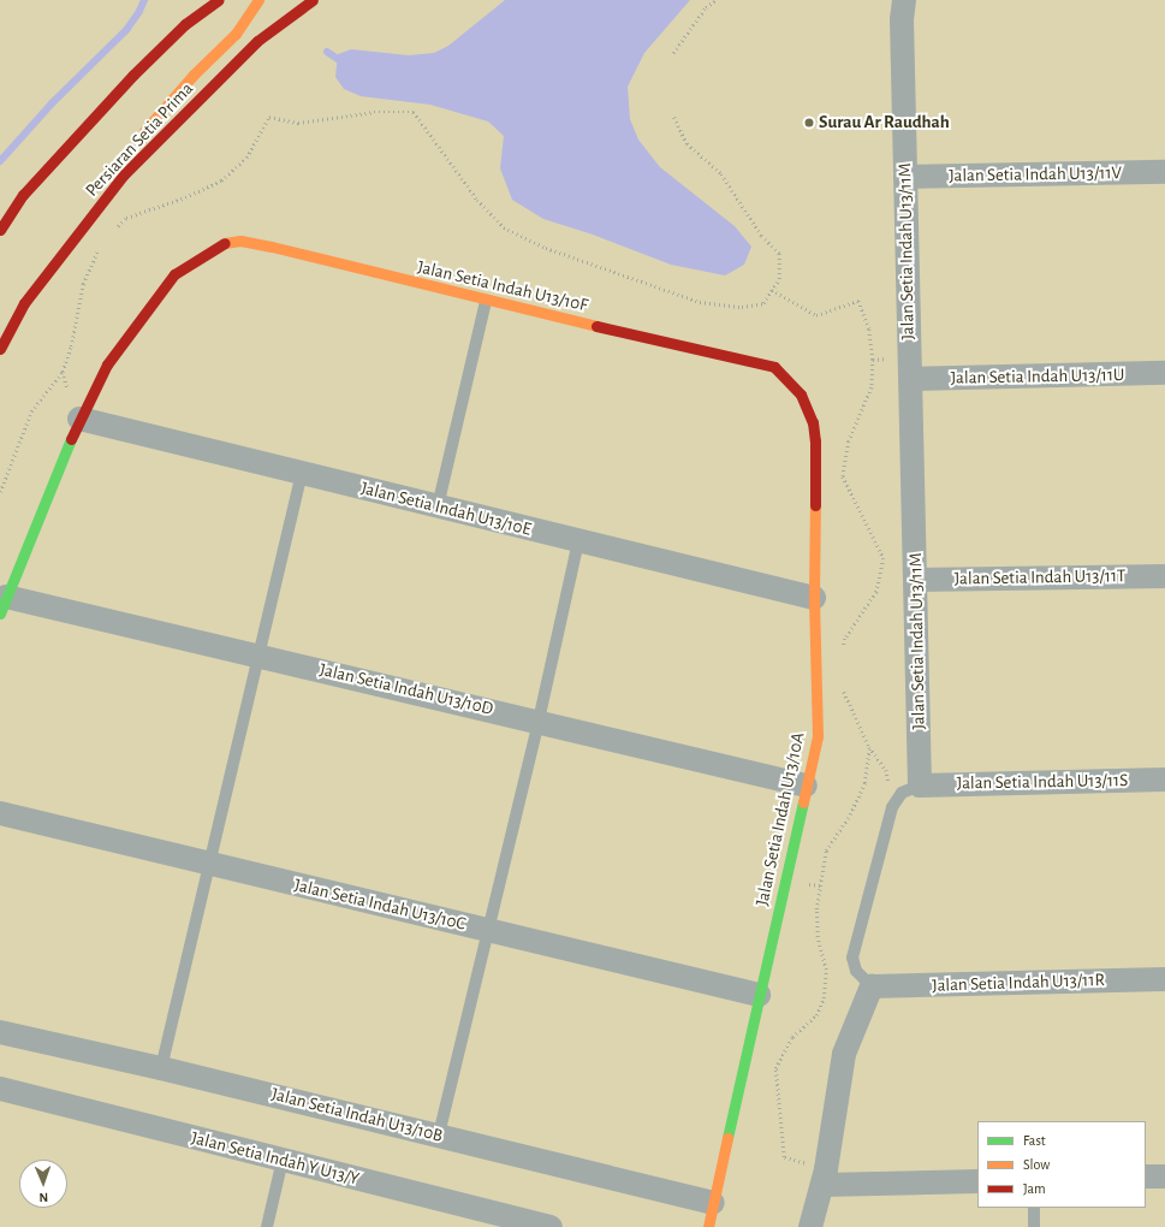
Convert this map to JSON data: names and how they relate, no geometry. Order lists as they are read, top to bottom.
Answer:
{
  "streets": {
    "street": [
      "Persiaran Setia Prima",
      "Jalan Setia Indah U13/11V",
      "Jalan Setia Indah U13/11M",
      "Jalan Setia Indah U13/10F",
      "Jalan Setia Indah U13/11U",
      "Jalan Setia Indah U13/10E",
      "Jalan Setia Indah U13/11T",
      "Jalan Setia Indah U13/10D",
      "Jalan Setia Indah U13/11S",
      "Jalan Setia Indah U13/10A",
      "Jalan Setia Indah U13/10C",
      "Jalan Setia Indah U13/11R",
      "Jalan Setia Indah U13/10B",
      "Jalan Setia Indah Y U13/Y"
    ]
  },
  "crossings": [
    ["Jalan Setia Indah U13/11V", "Jalan Setia Indah U13/11M"],
    ["Jalan Setia Indah U13/11M", "Jalan Setia Indah U13/11U"],
    ["Jalan Setia Indah U13/11M", "Jalan Setia Indah U13/11T"],
    ["Jalan Setia Indah U13/11M", "Jalan Setia Indah U13/11S"],
    ["Jalan Setia Indah U13/10F", "Jalan Setia Indah U13/10E"],
    ["Jalan Setia Indah U13/10F", "Jalan Setia Indah U13/10A"],
    ["Jalan Setia Indah U13/10E", "Jalan Setia Indah U13/10A"],
    ["Jalan Setia Indah U13/10D", "Jalan Setia Indah U13/10A"],
    ["Jalan Setia Indah U13/10A", "Jalan Setia Indah U13/10C"],
    ["Jalan Setia Indah U13/10A", "Jalan Setia Indah U13/10B"]
  ],
  "places": ["Surau Ar Raudhah"],
  "legend": ["Fast", "Slow", "Jam"],
  "north": "bottom"
}
